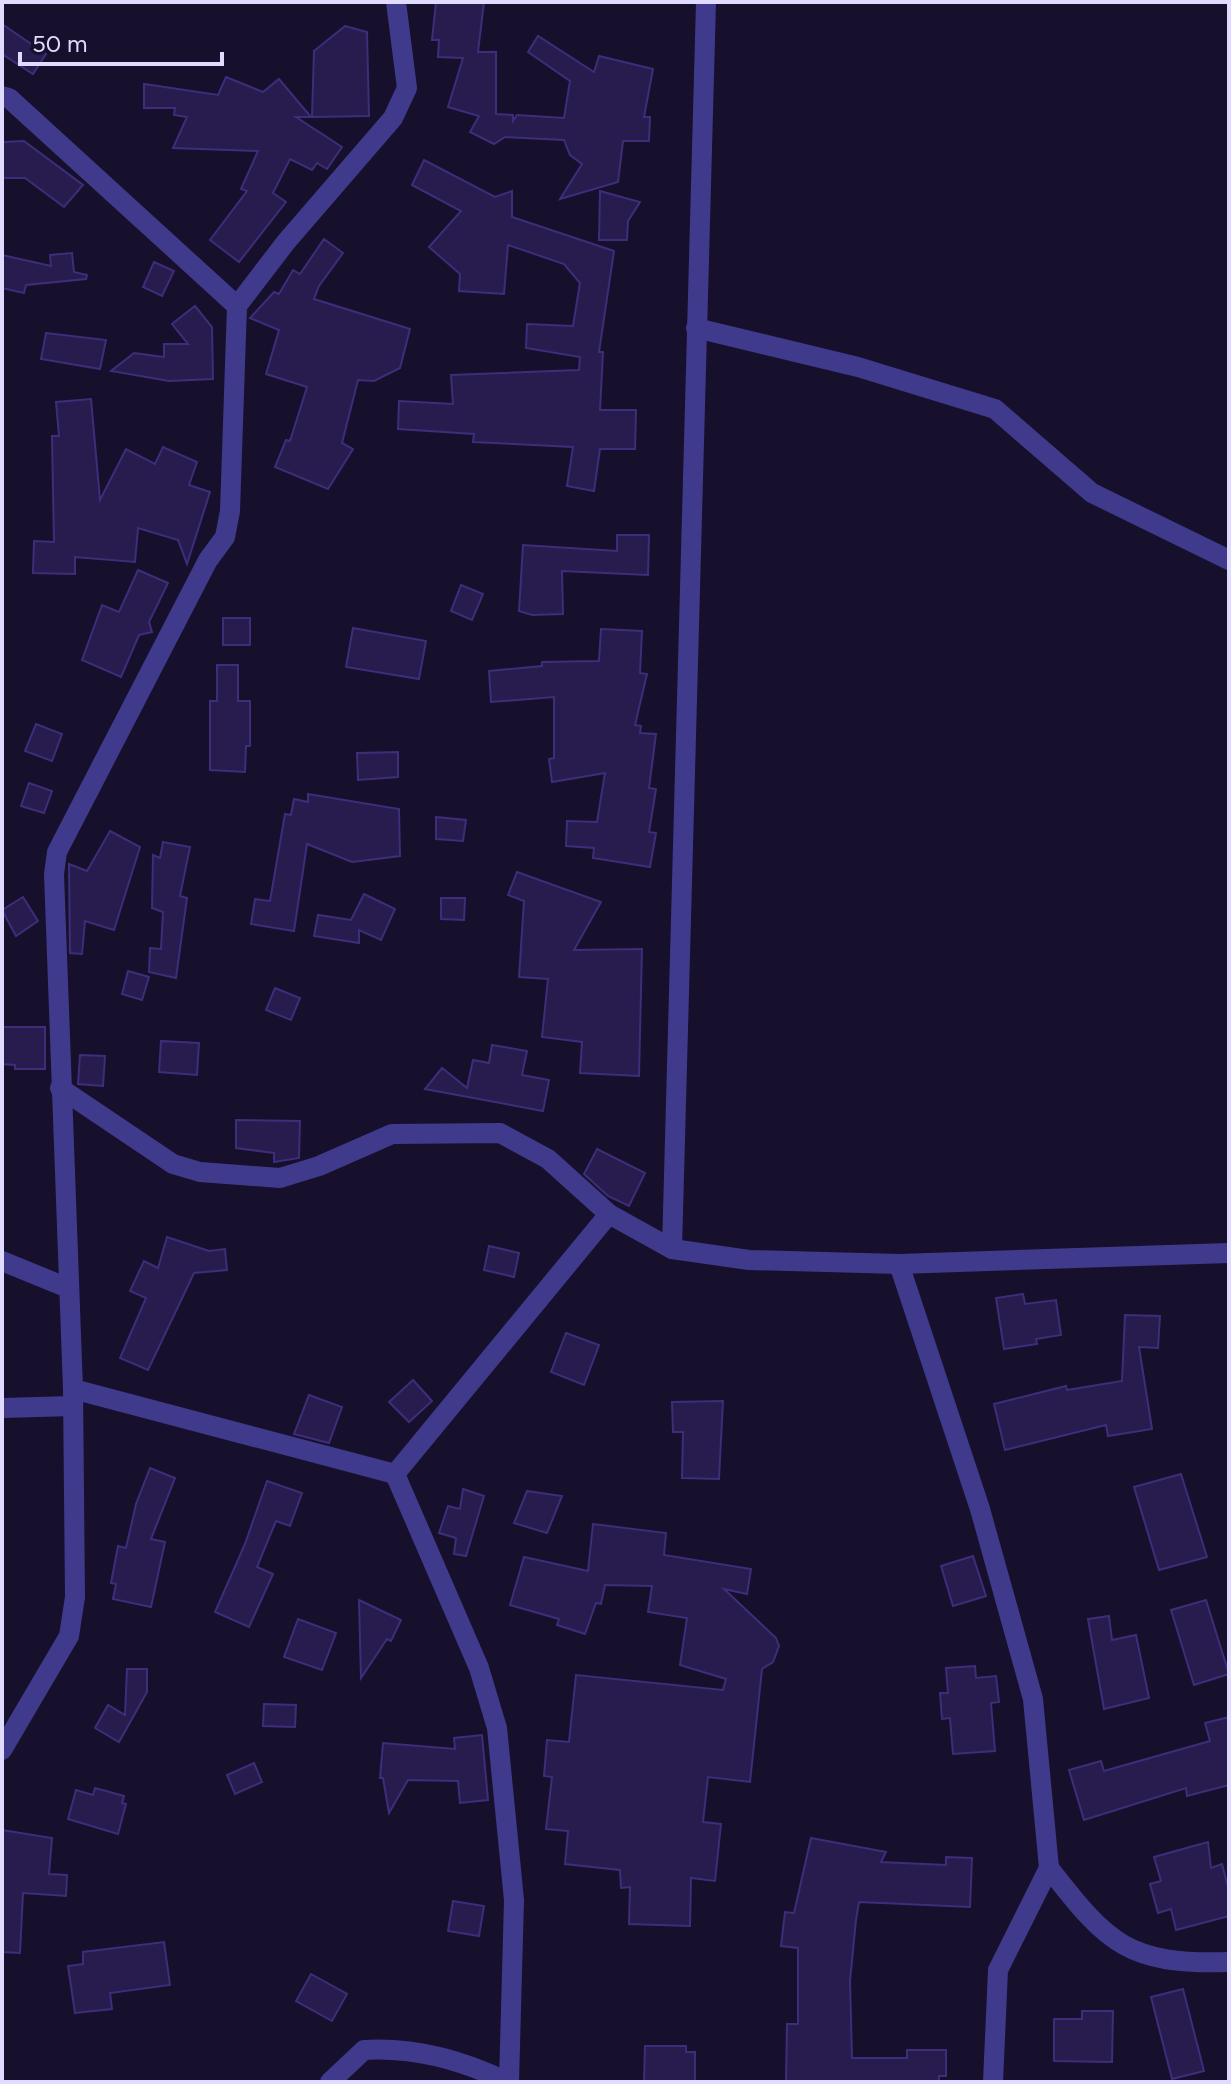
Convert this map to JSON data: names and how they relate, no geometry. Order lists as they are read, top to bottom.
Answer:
{
  "scale_bar": "50 m"
}
